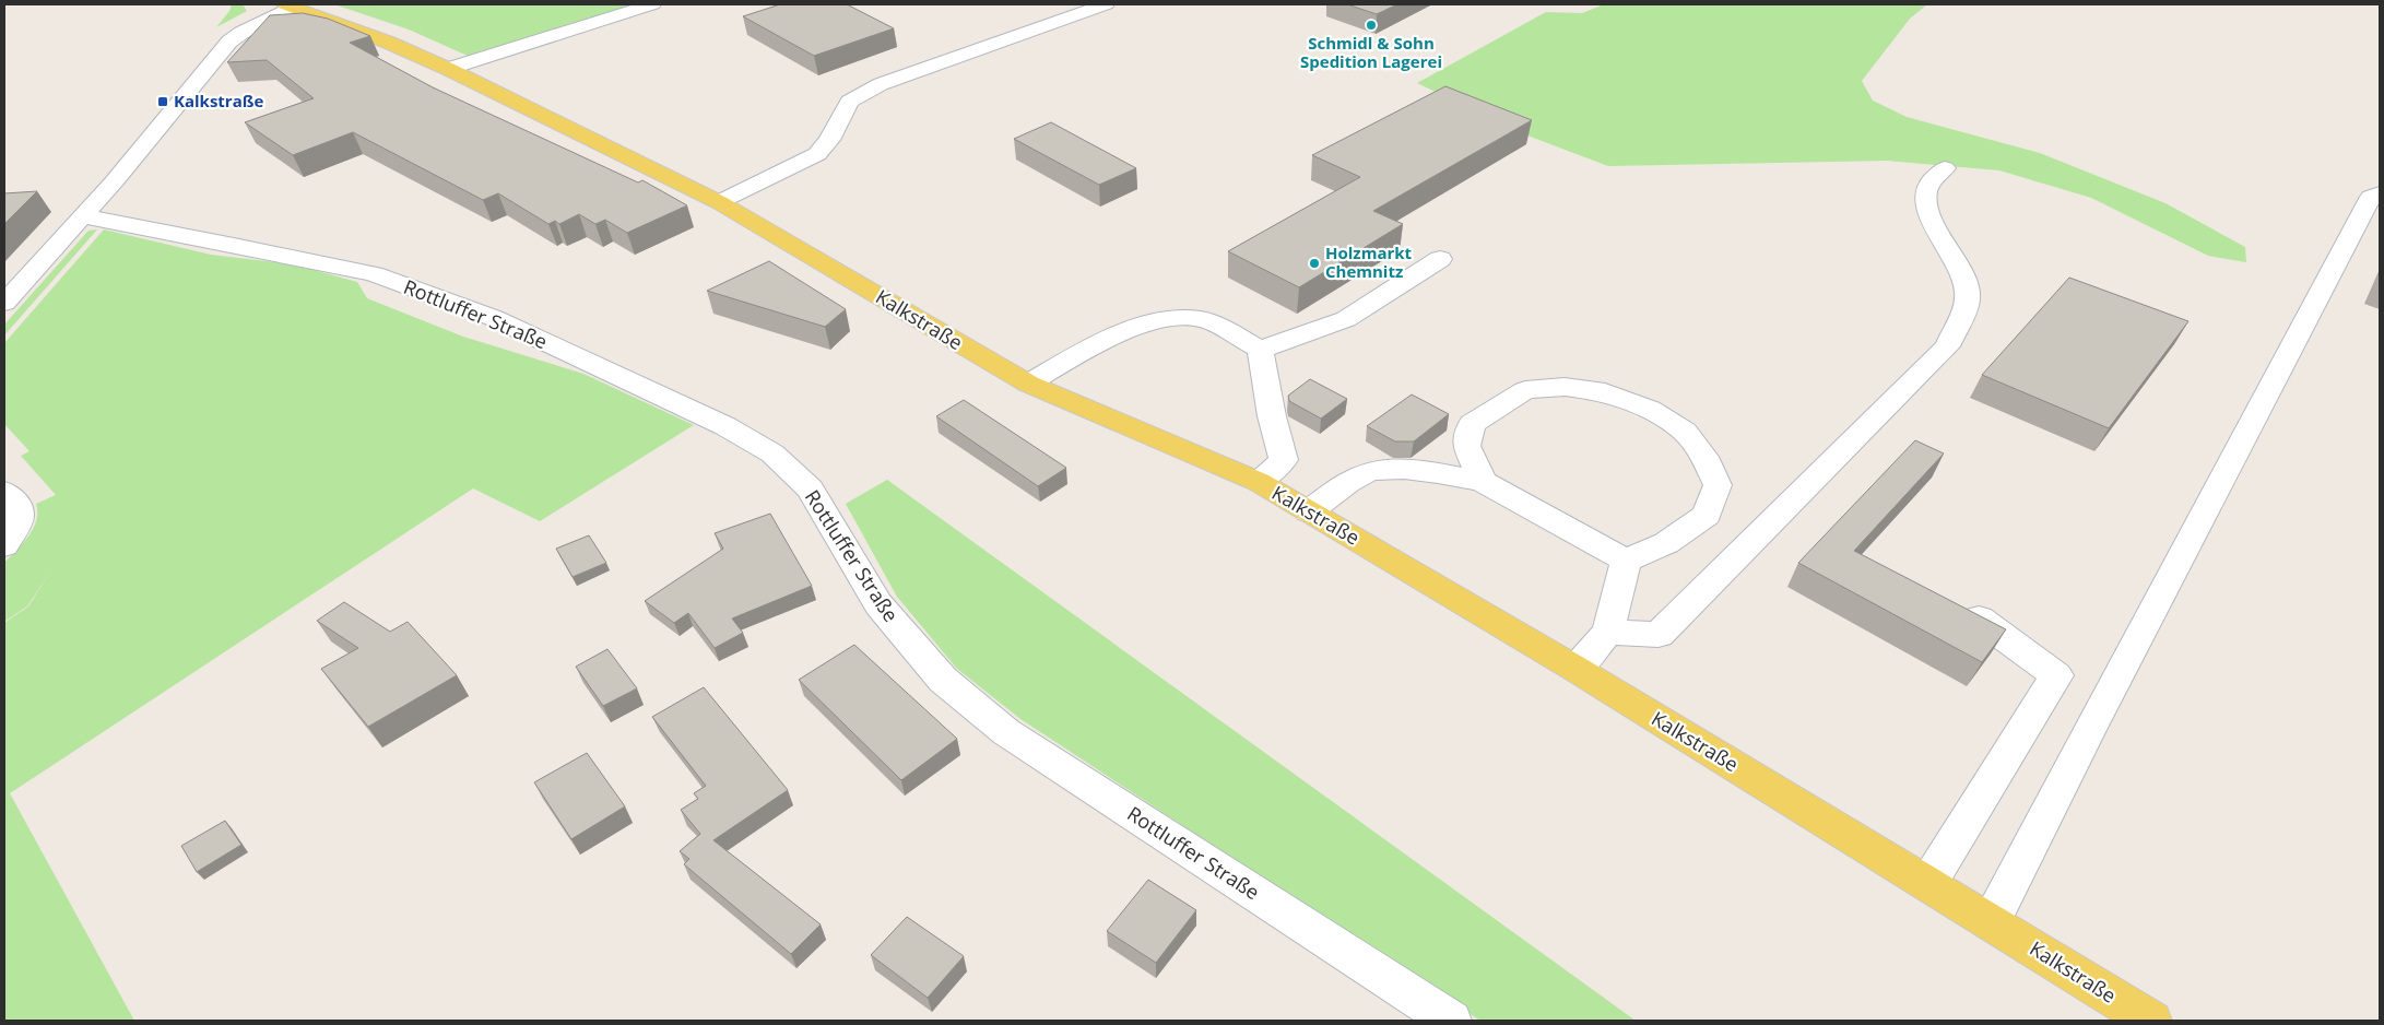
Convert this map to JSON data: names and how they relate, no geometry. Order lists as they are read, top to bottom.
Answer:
{
  "streets": {
    "main road": ["Kalkstraße"],
    "street": ["Rottluffer Straße"]
  },
  "places": {
    "other": ["Schmidl & Sohn Spedition Lagerei", "Holzmarkt Chemnitz"],
    "transit": ["Kalkstraße"]
  }
}
